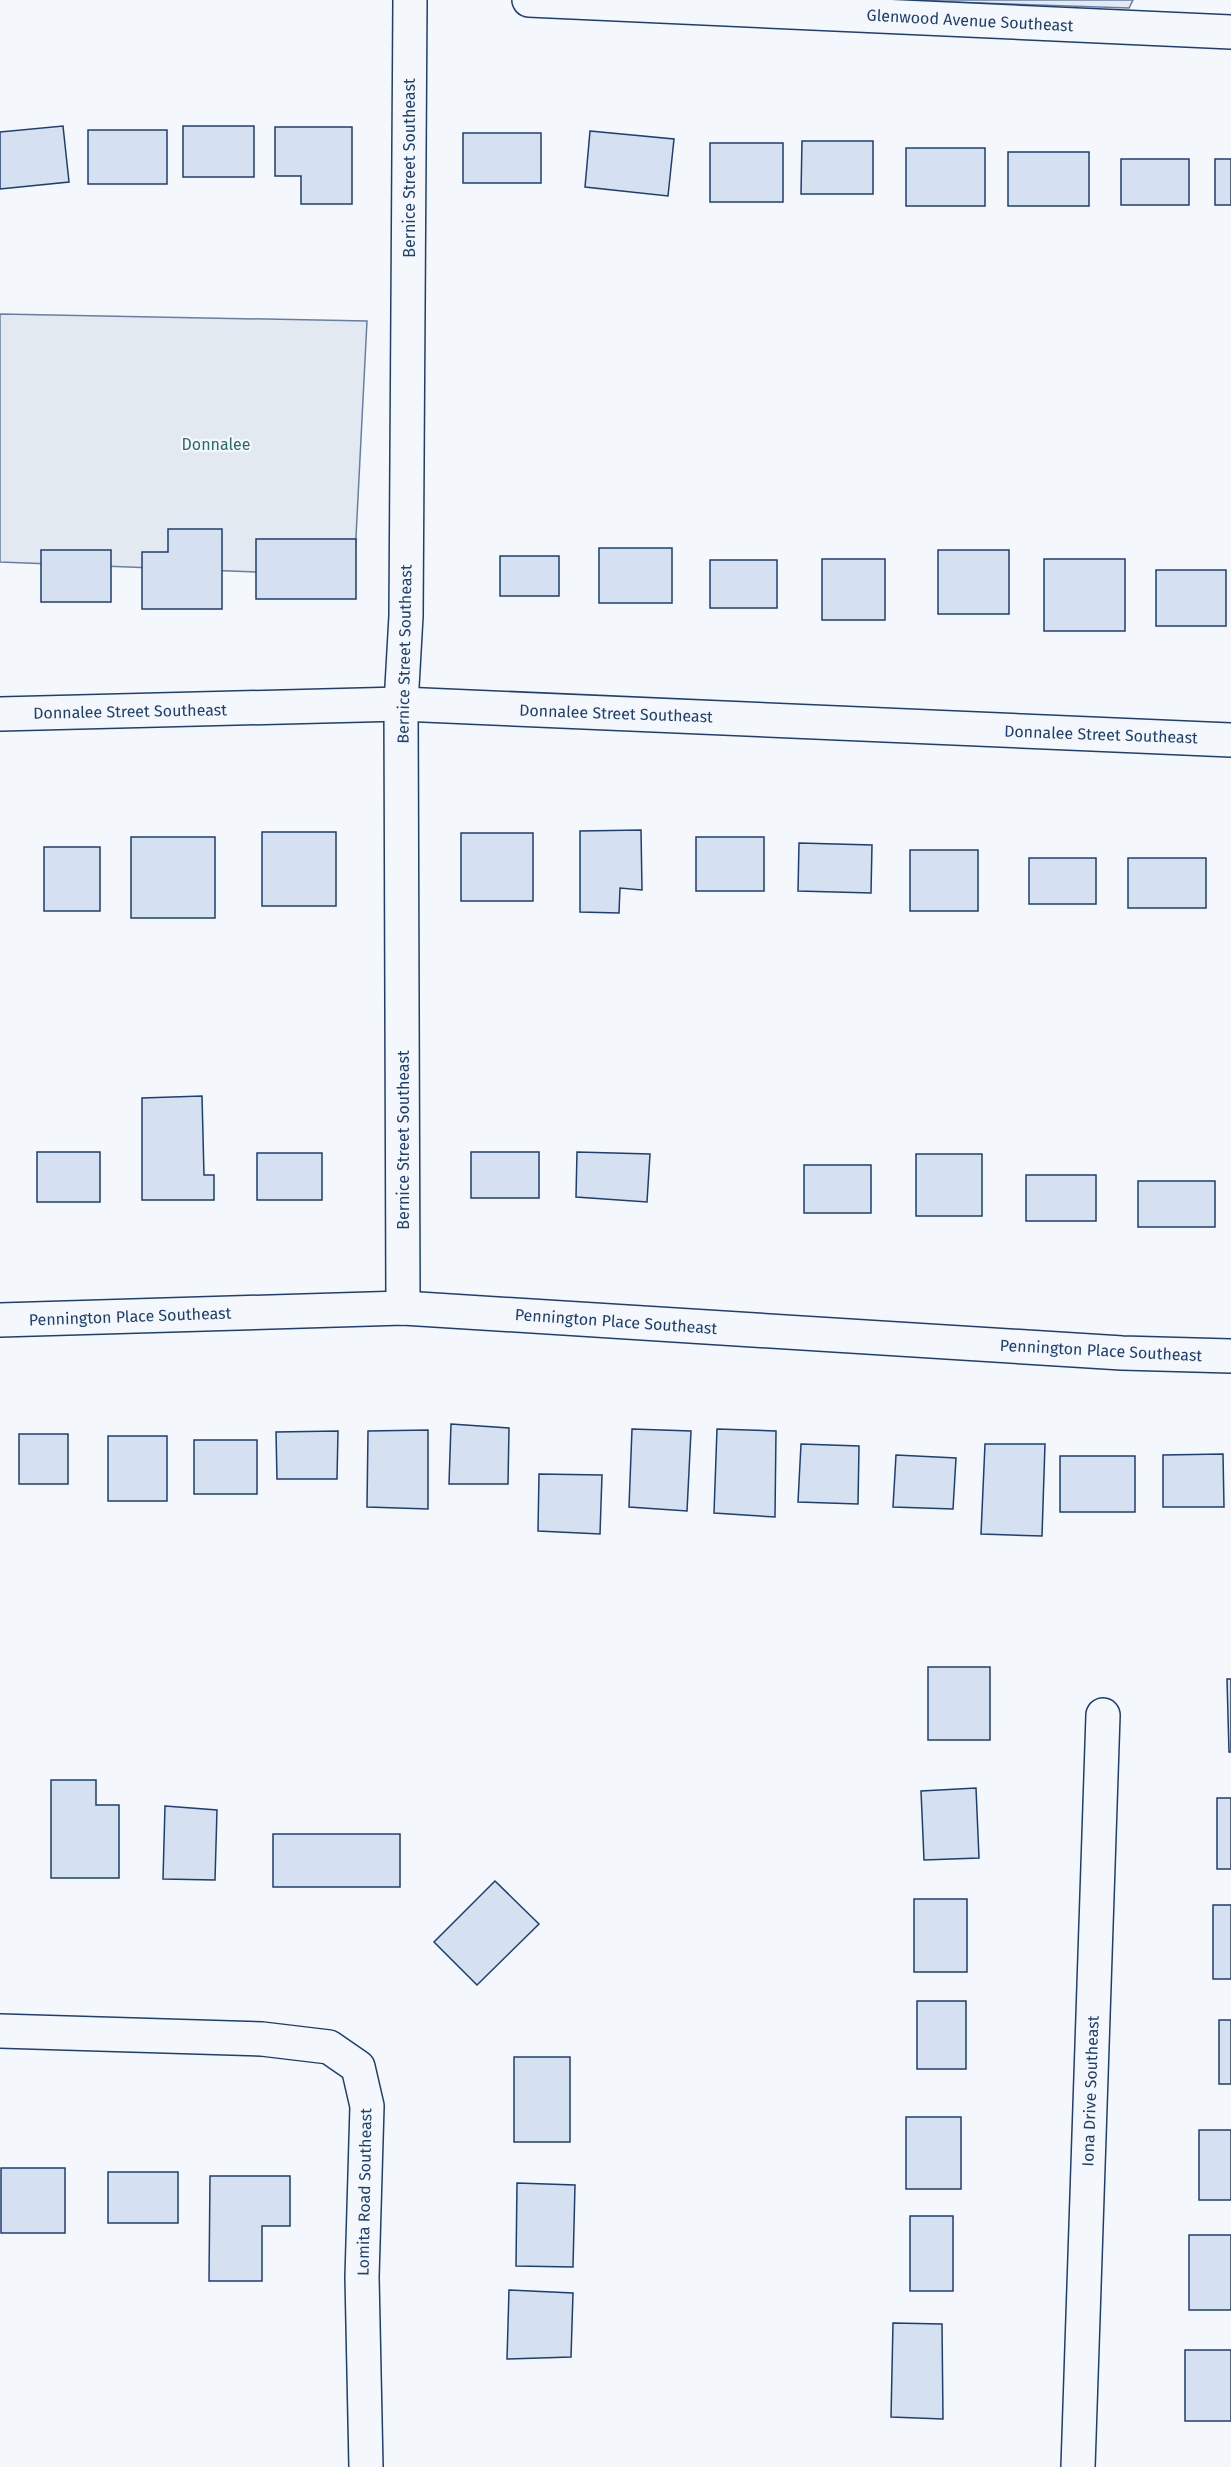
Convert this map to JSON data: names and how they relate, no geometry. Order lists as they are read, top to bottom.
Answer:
{
  "streets": {
    "street": [
      "Glenwood Avenue Southeast",
      "Bernice Street Southeast",
      "Donnalee Street Southeast",
      "Pennington Place Southeast",
      "Iona Drive Southeast",
      "Lomita Road Southeast"
    ]
  },
  "crossings": [
    ["Bernice Street Southeast", "Donnalee Street Southeast"],
    ["Bernice Street Southeast", "Pennington Place Southeast"]
  ],
  "parks": ["Donnalee"]
}
